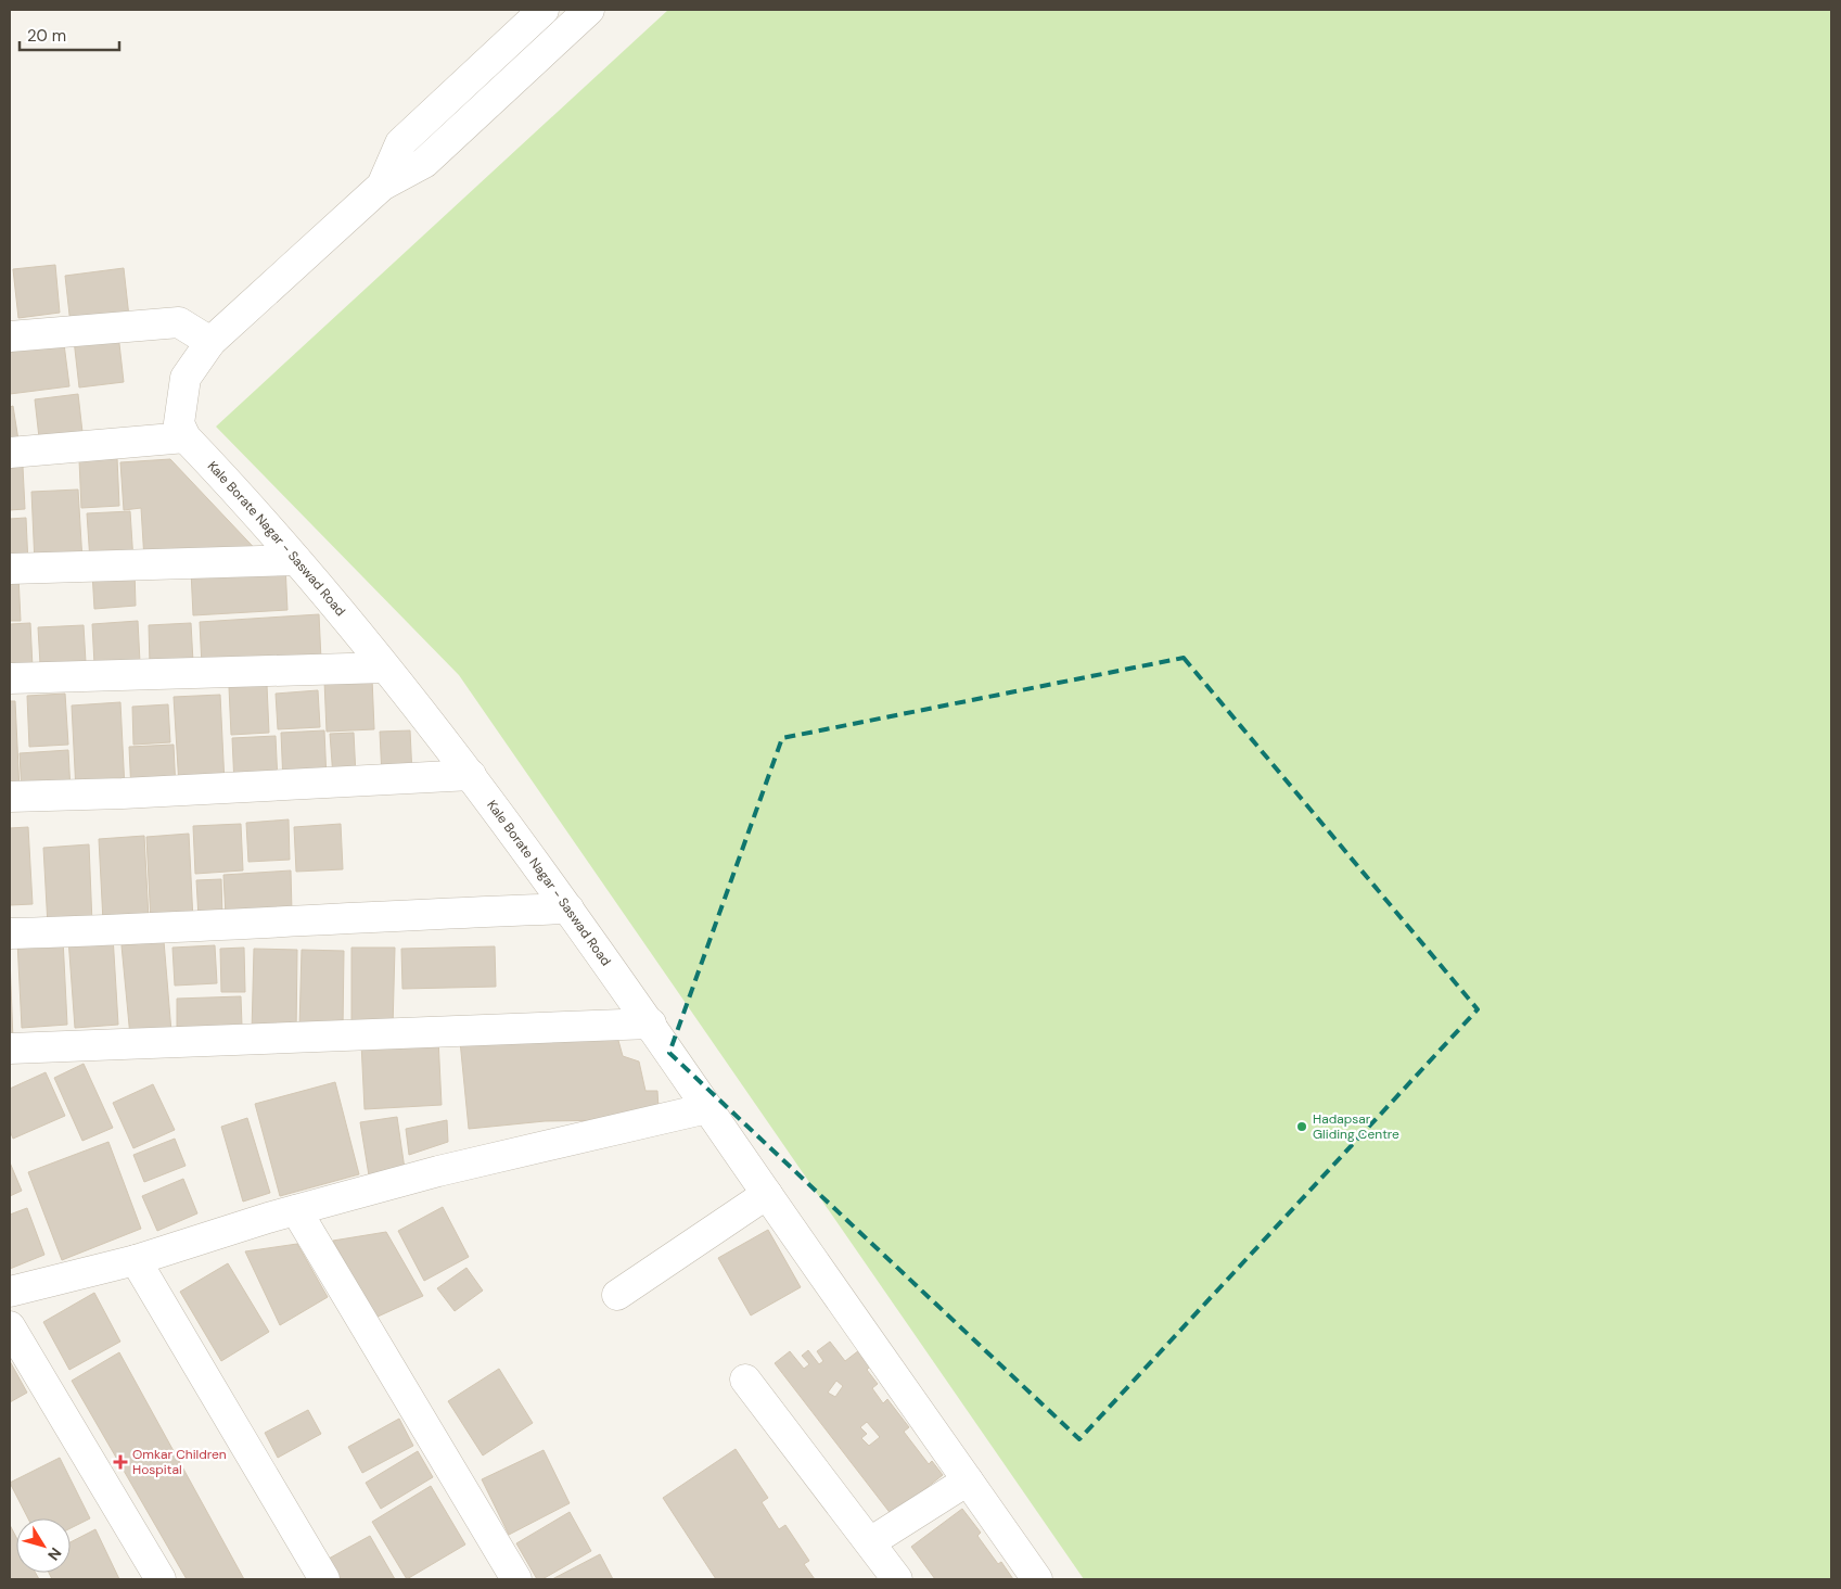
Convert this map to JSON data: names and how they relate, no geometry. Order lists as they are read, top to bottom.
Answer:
{
  "streets": {
    "street": ["Kale Borate Nagar - Saswad Road"]
  },
  "places": {
    "other": ["Hadapsar Gliding Centre"],
    "health": ["Omkar Children Hospital"]
  },
  "scale_bar": "20 m",
  "north": "bottom right"
}
